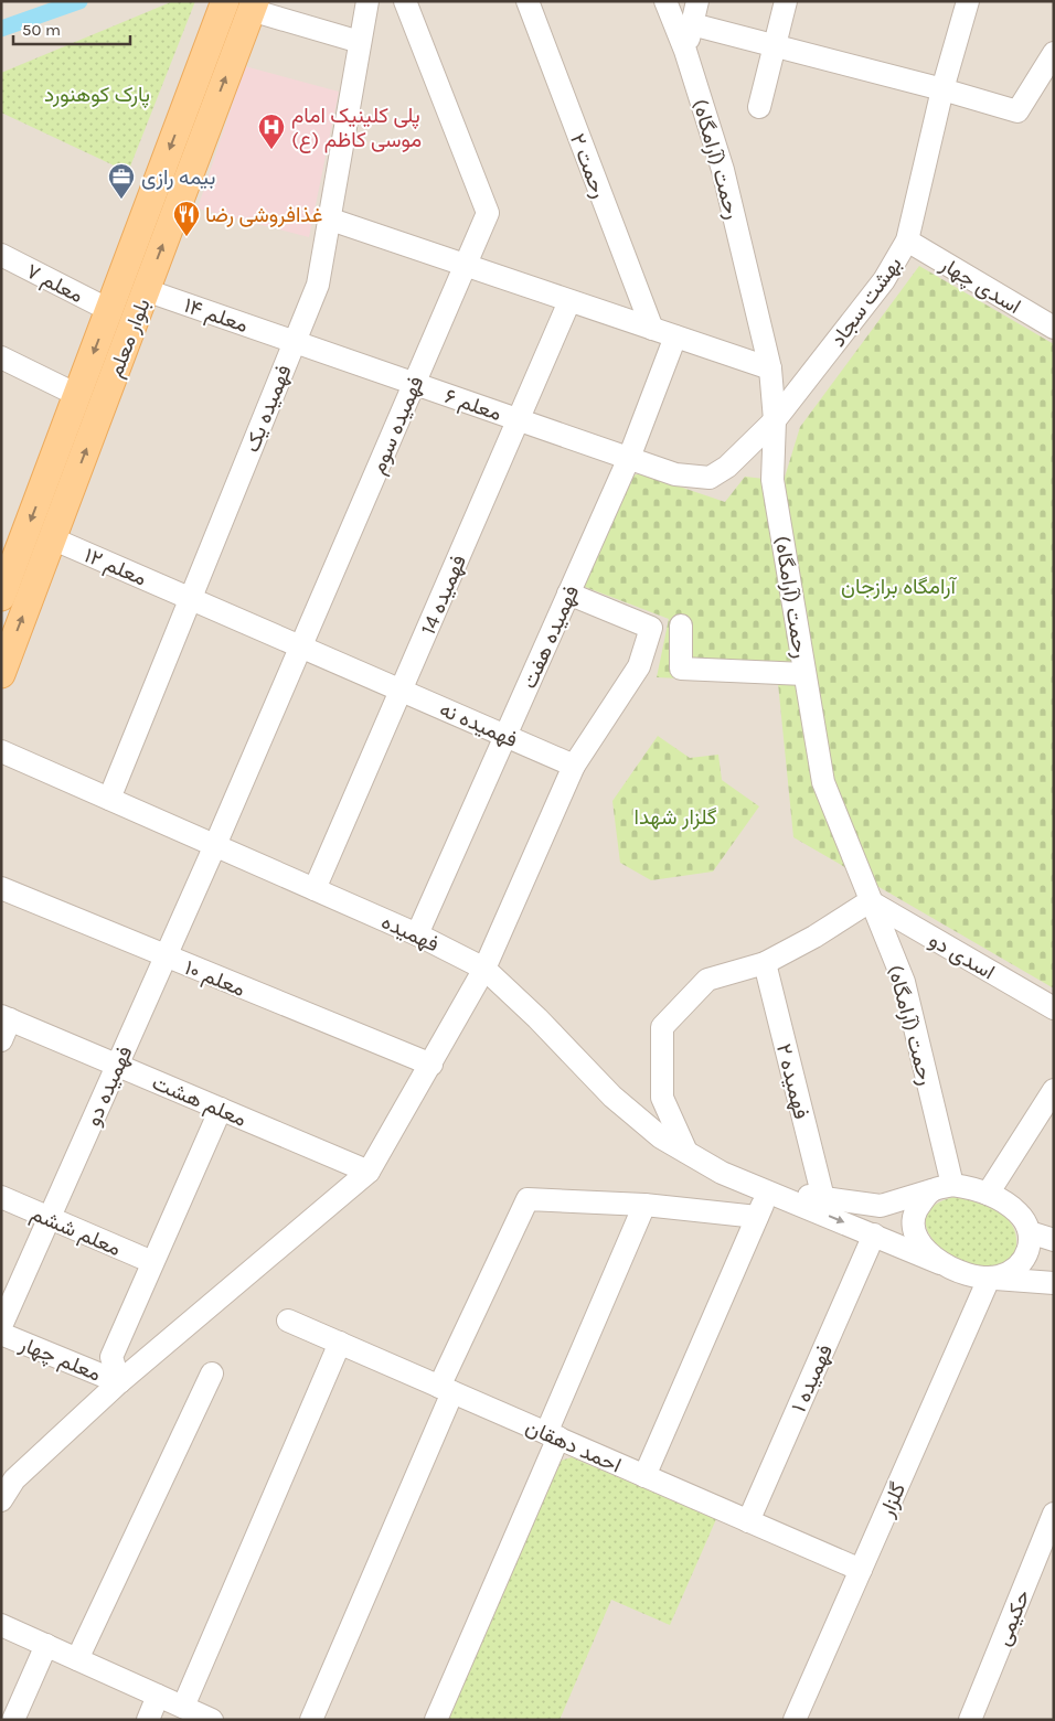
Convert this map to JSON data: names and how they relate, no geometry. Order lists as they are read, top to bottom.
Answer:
{
  "streets": {
    "main road": ["بلوار معلم"],
    "street": [
      "رحمت (آرامگاه)",
      "رحمت ۲",
      "معلم ۷",
      "اسدی چهار",
      "بهشت سجاد",
      "معلم ۱۴",
      "معلم ۶",
      "فهمیده یک",
      "فهمیده سوم",
      "معلم ۱۲",
      "فهمیده 14",
      "فهمیده هفت",
      "فهمیده نه",
      "فهمیده",
      "اسدی دو",
      "معلم ۱۰",
      "فهمیده ۲",
      "فهمیده دو",
      "معلم هشت",
      "معلم ششم",
      "معلم چهار",
      "فهمیده ۱",
      "احمد دهقان",
      "گلزار",
      "حکیمی"
    ]
  },
  "crossings": [
    ["رحمت (آرامگاه)", "بهشت سجاد"],
    ["رحمت (آرامگاه)", "اسدی دو"],
    ["رحمت (آرامگاه)", "گلزار"],
    ["معلم ۷", "بلوار معلم"],
    ["اسدی چهار", "بهشت سجاد"],
    ["بهشت سجاد", "معلم ۶"],
    ["بهشت سجاد", "فهمیده هفت"],
    ["معلم ۱۴", "بلوار معلم"],
    ["معلم ۱۴", "معلم ۶"],
    ["معلم ۱۴", "فهمیده یک"],
    ["بلوار معلم", "معلم ۱۲"],
    ["معلم ۶", "فهمیده یک"],
    ["معلم ۶", "فهمیده سوم"],
    ["معلم ۶", "فهمیده 14"],
    ["معلم ۶", "فهمیده هفت"],
    ["فهمیده یک", "معلم ۱۲"],
    ["فهمیده یک", "فهمیده نه"],
    ["فهمیده یک", "فهمیده"],
    ["فهمیده سوم", "فهمیده نه"],
    ["فهمیده سوم", "فهمیده"],
    ["فهمیده سوم", "فهمیده دو"],
    ["معلم ۱۲", "فهمیده نه"],
    ["فهمیده 14", "فهمیده نه"],
    ["فهمیده 14", "فهمیده"],
    ["فهمیده هفت", "فهمیده نه"],
    ["فهمیده هفت", "فهمیده"],
    ["فهمیده", "فهمیده دو"],
    ["معلم ۱۰", "فهمیده دو"],
    ["فهمیده دو", "معلم هشت"],
    ["فهمیده دو", "معلم ششم"],
    ["فهمیده ۱", "احمد دهقان"],
    ["احمد دهقان", "گلزار"]
  ],
  "parks": ["پارک کوهنورد", "آرامگاه برازجان", "گلزار شهدا"],
  "places": {
    "hospital": ["پلی کلینیک امام موسی کاظم (ع)"],
    "office": ["بیمه رازی"],
    "restaurant": ["غذافروشی رضا"]
  },
  "scale_bar": "50 m"
}
